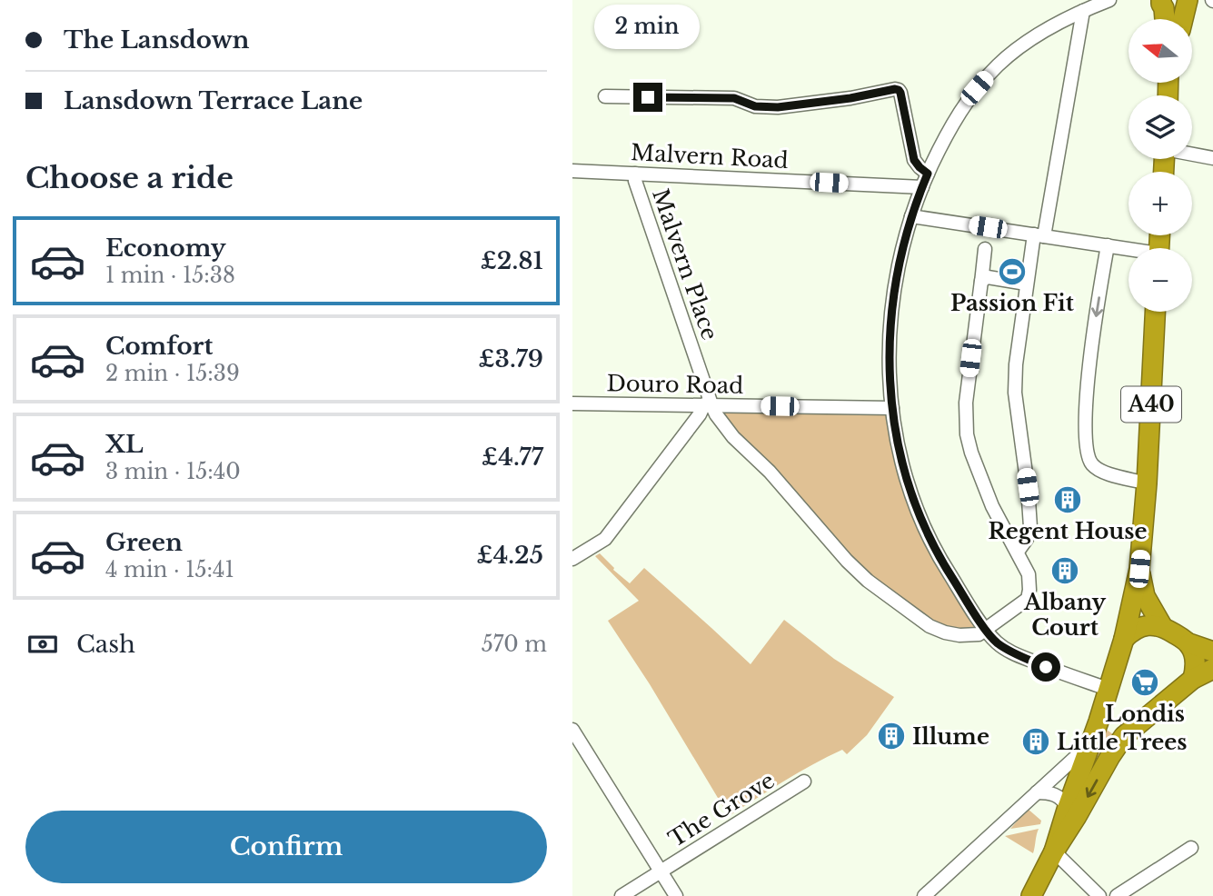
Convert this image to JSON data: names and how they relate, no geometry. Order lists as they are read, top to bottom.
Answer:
{
  "streets": {
    "highway": ["A40"],
    "street": [
      "Malvern Road",
      "Malvern Place",
      "Douro Road",
      "The Grove"
    ]
  },
  "crossings": [
    ["Malvern Road", "Malvern Place"],
    ["Malvern Place", "Douro Road"]
  ],
  "places": {
    "sports": ["Passion Fit"],
    "building": [
      "Regent House",
      "Albany Court",
      "Illume",
      "Little Trees"
    ],
    "supermarket": ["Londis"]
  },
  "north": "left",
  "page": {
    "banner": ["The Lansdown", "Lansdown Terrace Lane"],
    "bubble": "2 min",
    "map_buttons": ["+", "−"],
    "heading": "Choose a ride",
    "list": [
      {
        "name": "Economy",
        "note": "1 min · 15:38",
        "value": "£2.81"
      },
      {
        "name": "Comfort",
        "note": "2 min · 15:39",
        "value": "£3.79"
      },
      {
        "name": "XL",
        "note": "3 min · 15:40",
        "value": "£4.77"
      },
      {
        "name": "Green",
        "note": "4 min · 15:41",
        "value": "£4.25"
      }
    ],
    "pay": ["Cash", "570 m"],
    "buttons": "Confirm"
  }
}
